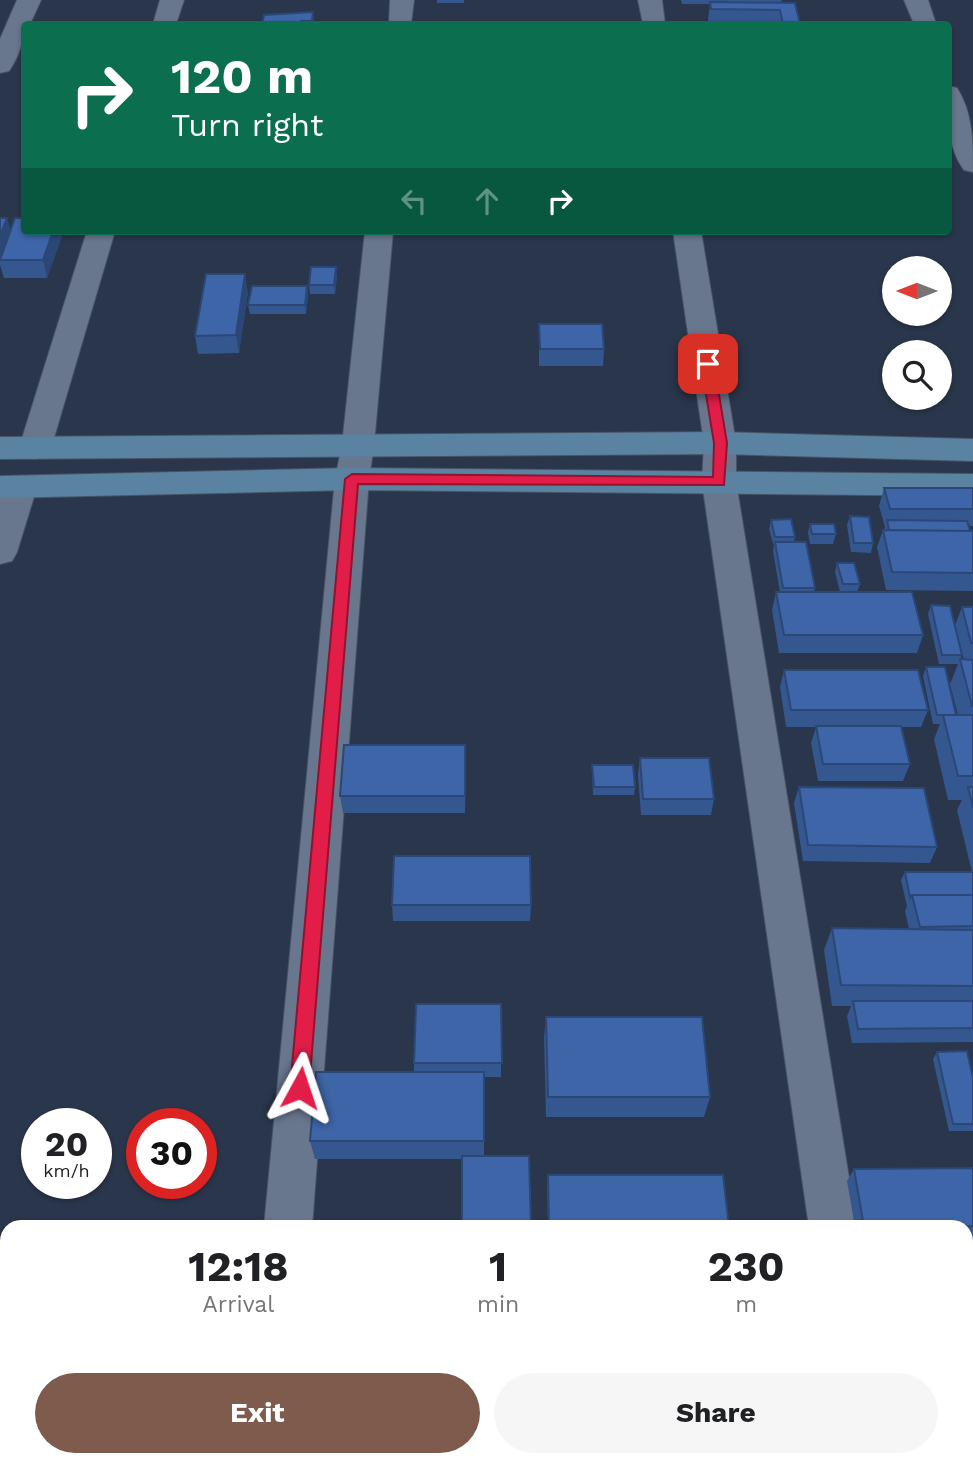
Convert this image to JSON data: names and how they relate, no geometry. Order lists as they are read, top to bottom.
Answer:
{
  "north": "left",
  "page": {
    "turn": ["120 m", "Turn right"],
    "speed": "20 km/h",
    "limit": "30",
    "eta": [
      "12:18",
      "Arrival",
      "1",
      "min",
      "230",
      "m"
    ],
    "buttons": ["Exit", "Share"]
  }
}
